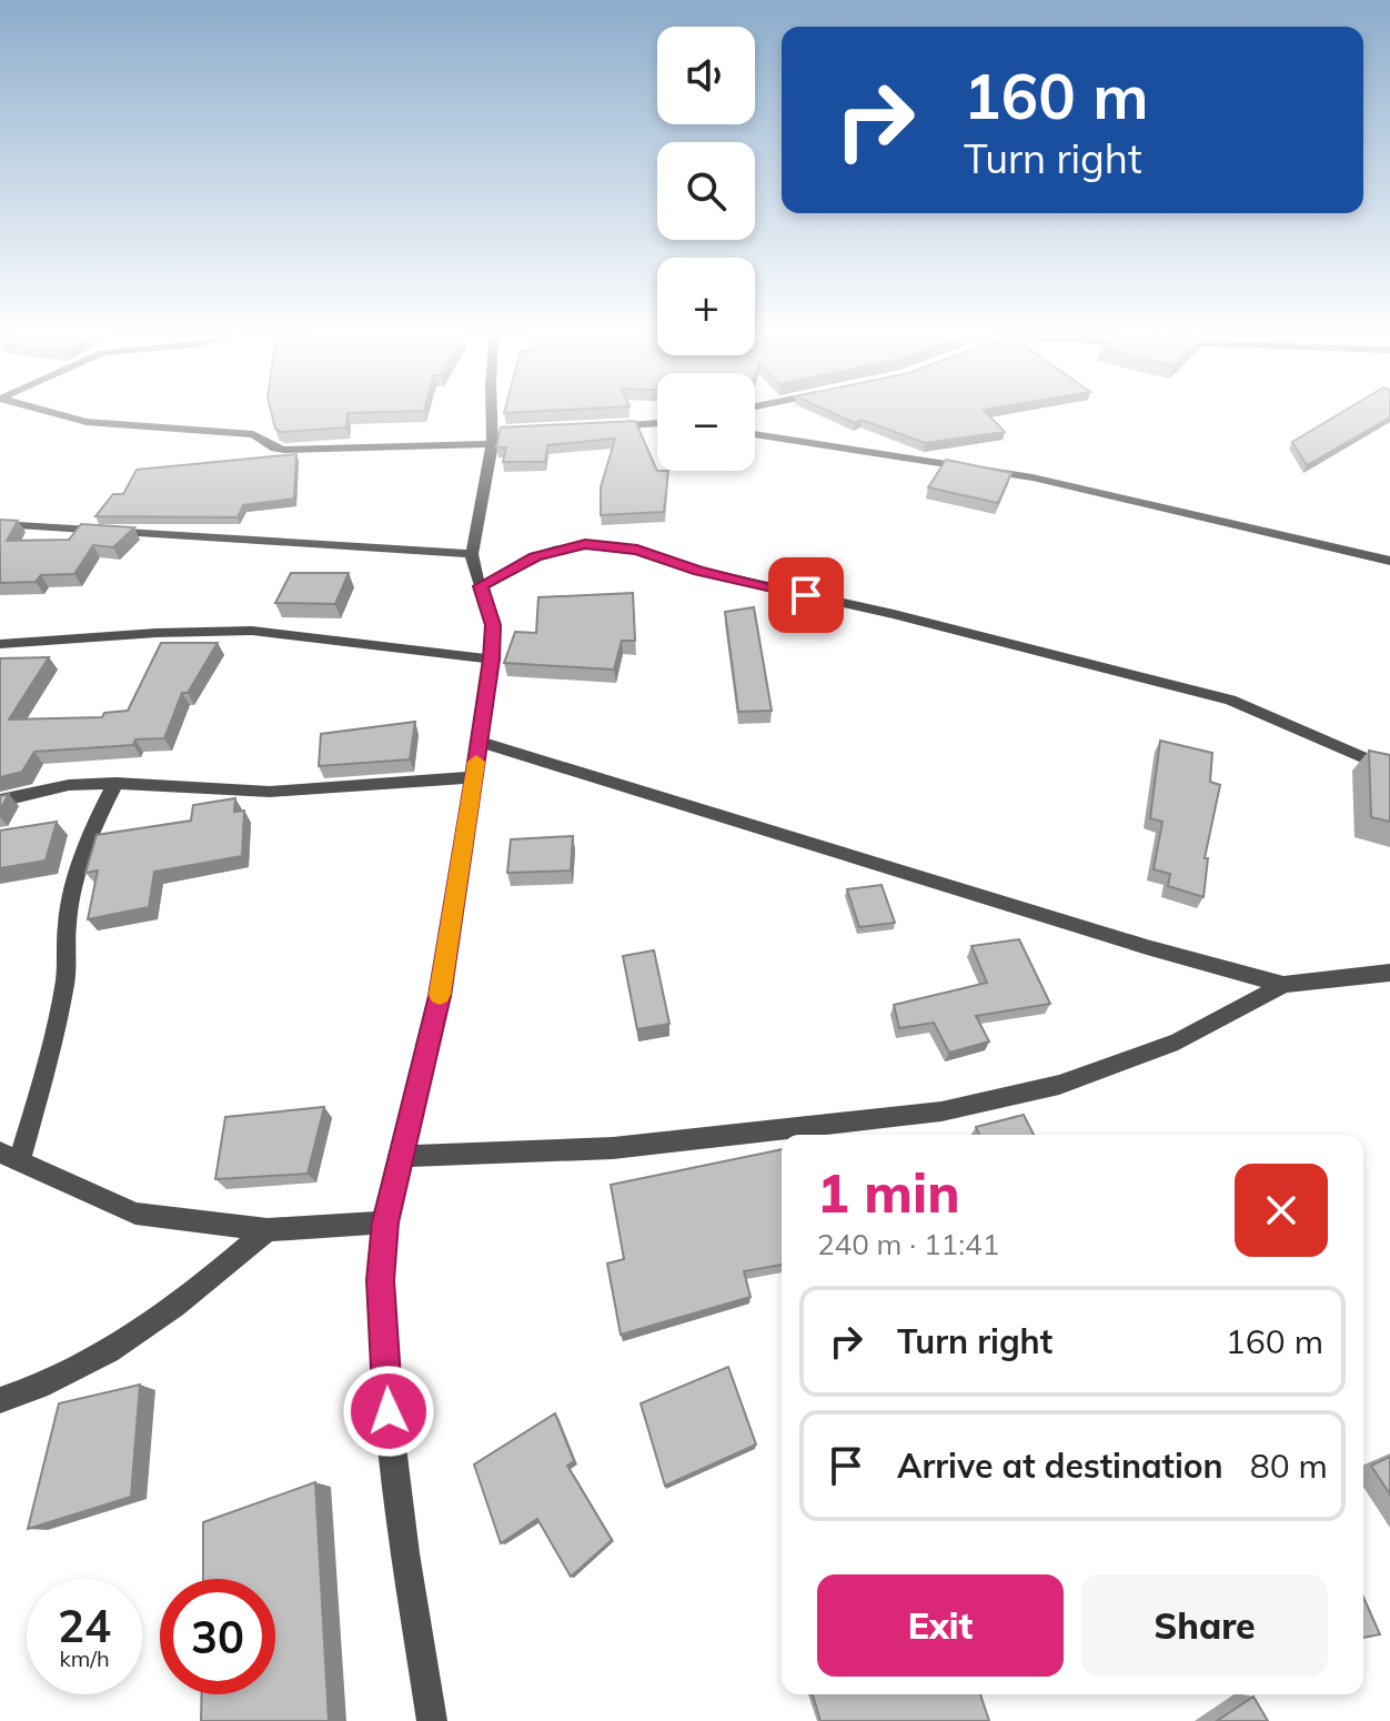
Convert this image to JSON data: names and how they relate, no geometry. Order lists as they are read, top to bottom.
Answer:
{
  "page": {
    "map_buttons": ["+", "−"],
    "turn": ["160 m", "Turn right"],
    "heading": ["1 min", "240 m · 11:41"],
    "list": [
      {
        "name": "Turn right",
        "value": "160 m"
      },
      {
        "name": "Arrive at destination",
        "value": "80 m"
      }
    ],
    "buttons": ["Exit", "Share"],
    "speed": "24 km/h",
    "limit": "30"
  }
}
